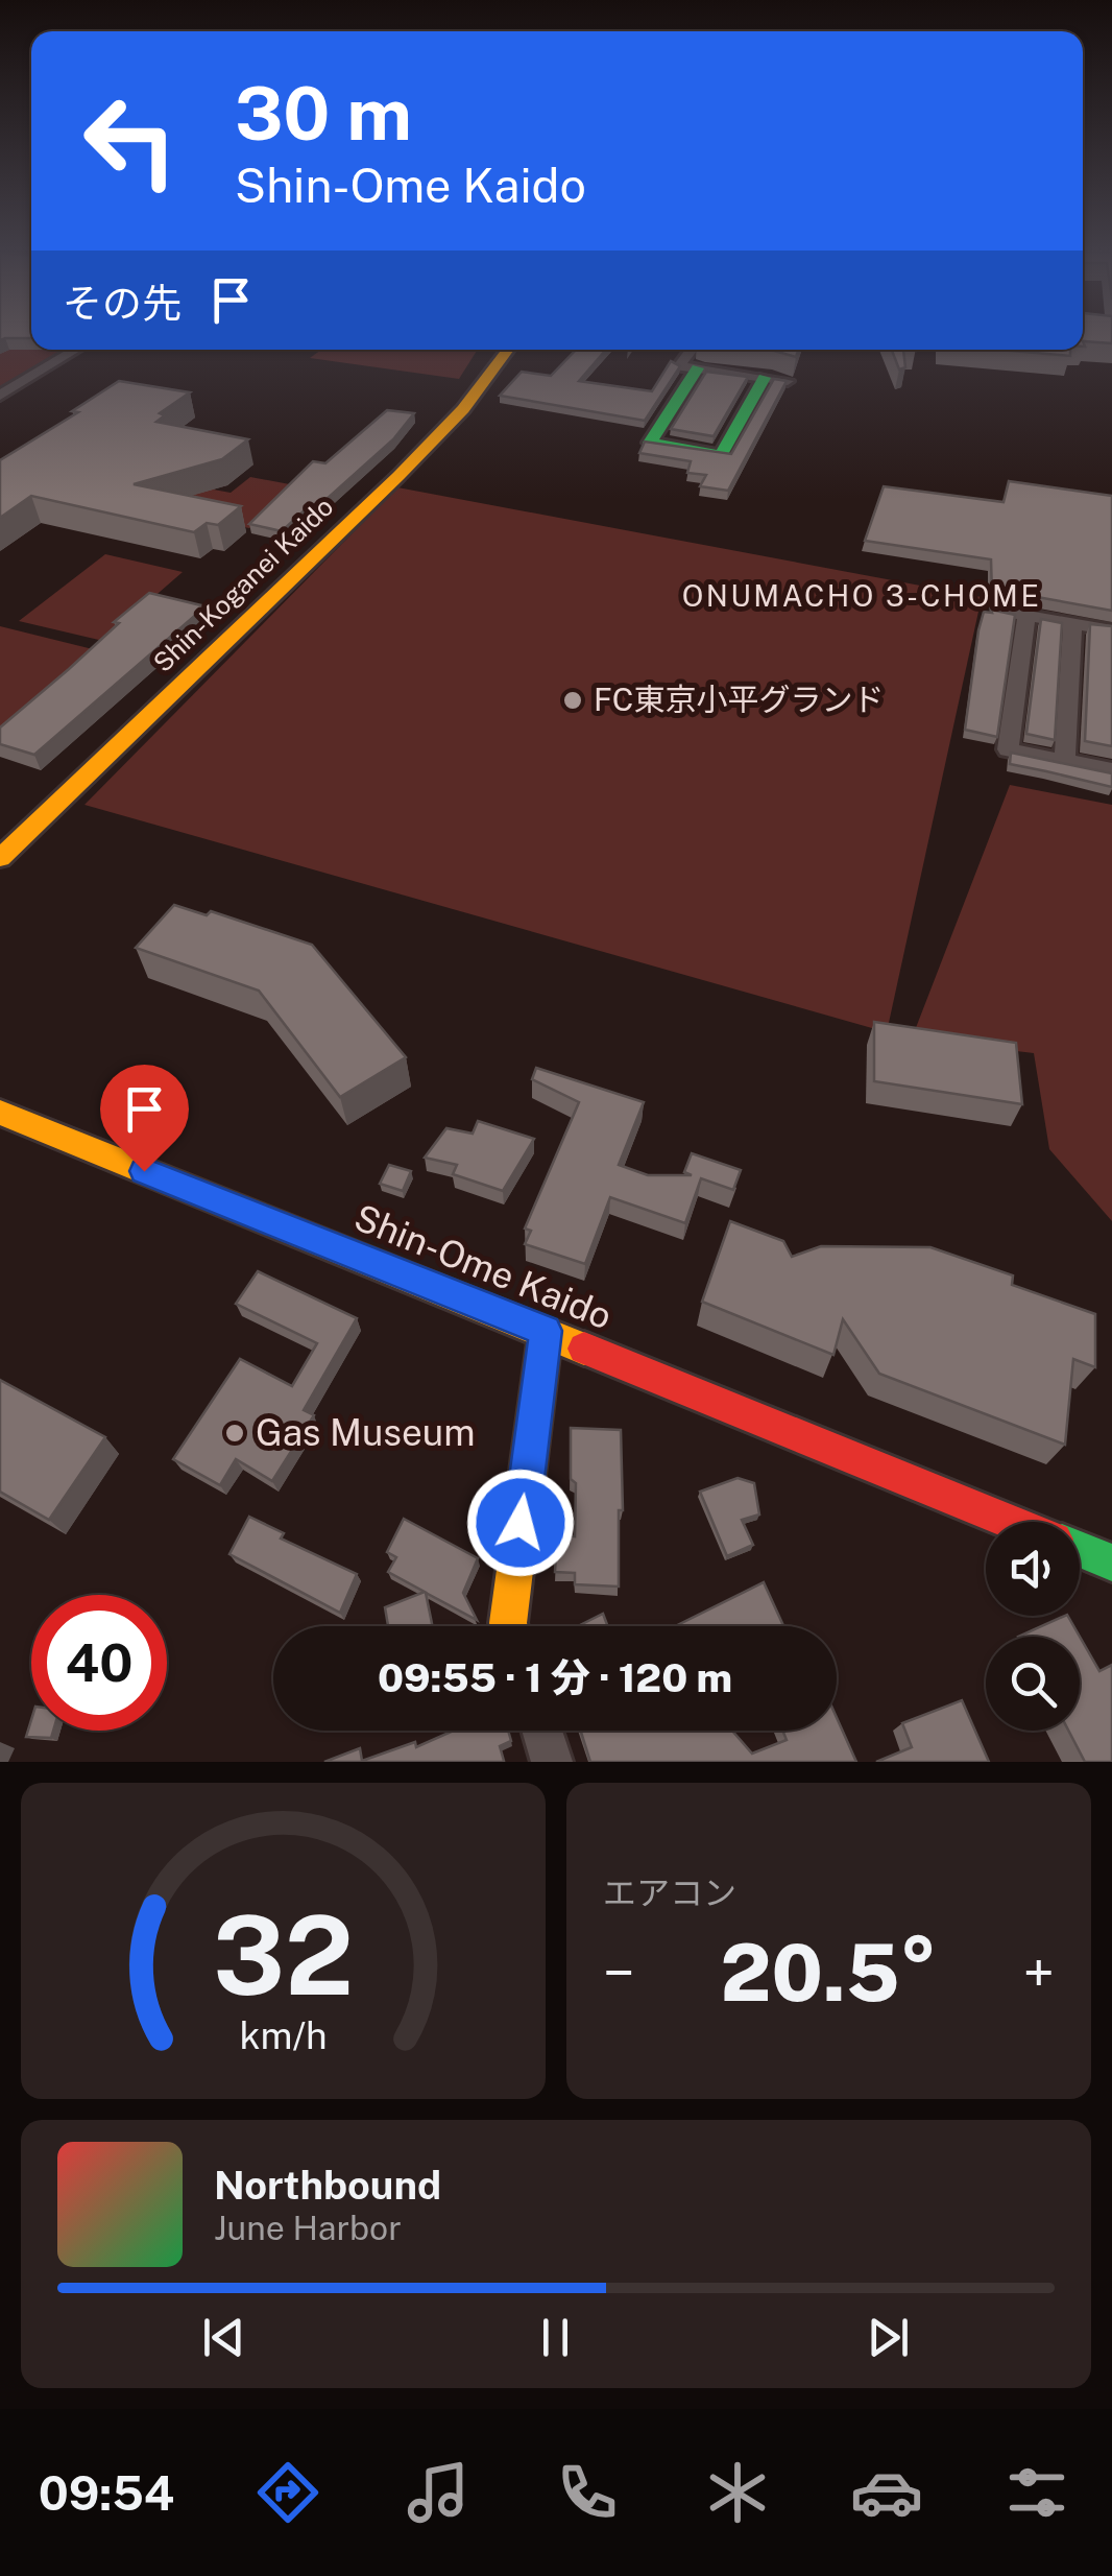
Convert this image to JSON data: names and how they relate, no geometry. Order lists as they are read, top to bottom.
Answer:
{
  "streets": {
    "main road": ["Shin-Koganei Kaido", "Shin-Ome Kaido"]
  },
  "districts": ["ONUMACHO 3-CHOME"],
  "places": ["FC東京小平グランド", "Gas Museum"],
  "page": {
    "turn": ["30 m", "Shin-Ome Kaido"],
    "then": "その先",
    "limit": "40",
    "trip": "09:55 · 1 分 · 120 m",
    "tile": "エアコン",
    "heat": ["−", "20.5°", "+"],
    "song": ["Northbound", "June Harbor"],
    "tabs": "09:54",
    "gauge": ["32", "km/h"]
  }
}
